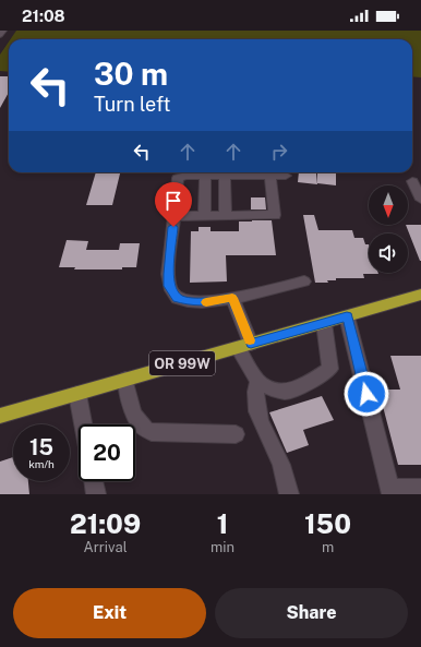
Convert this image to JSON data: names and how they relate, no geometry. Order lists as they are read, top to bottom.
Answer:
{
  "streets": {
    "highway": ["OR 99W"]
  },
  "north": "bottom",
  "page": {
    "status": "21:08",
    "turn": ["30 m", "Turn left"],
    "speed": "15 km/h",
    "limit": "20",
    "eta": [
      "21:09",
      "Arrival",
      "1",
      "min",
      "150",
      "m"
    ],
    "buttons": ["Exit", "Share"]
  }
}
